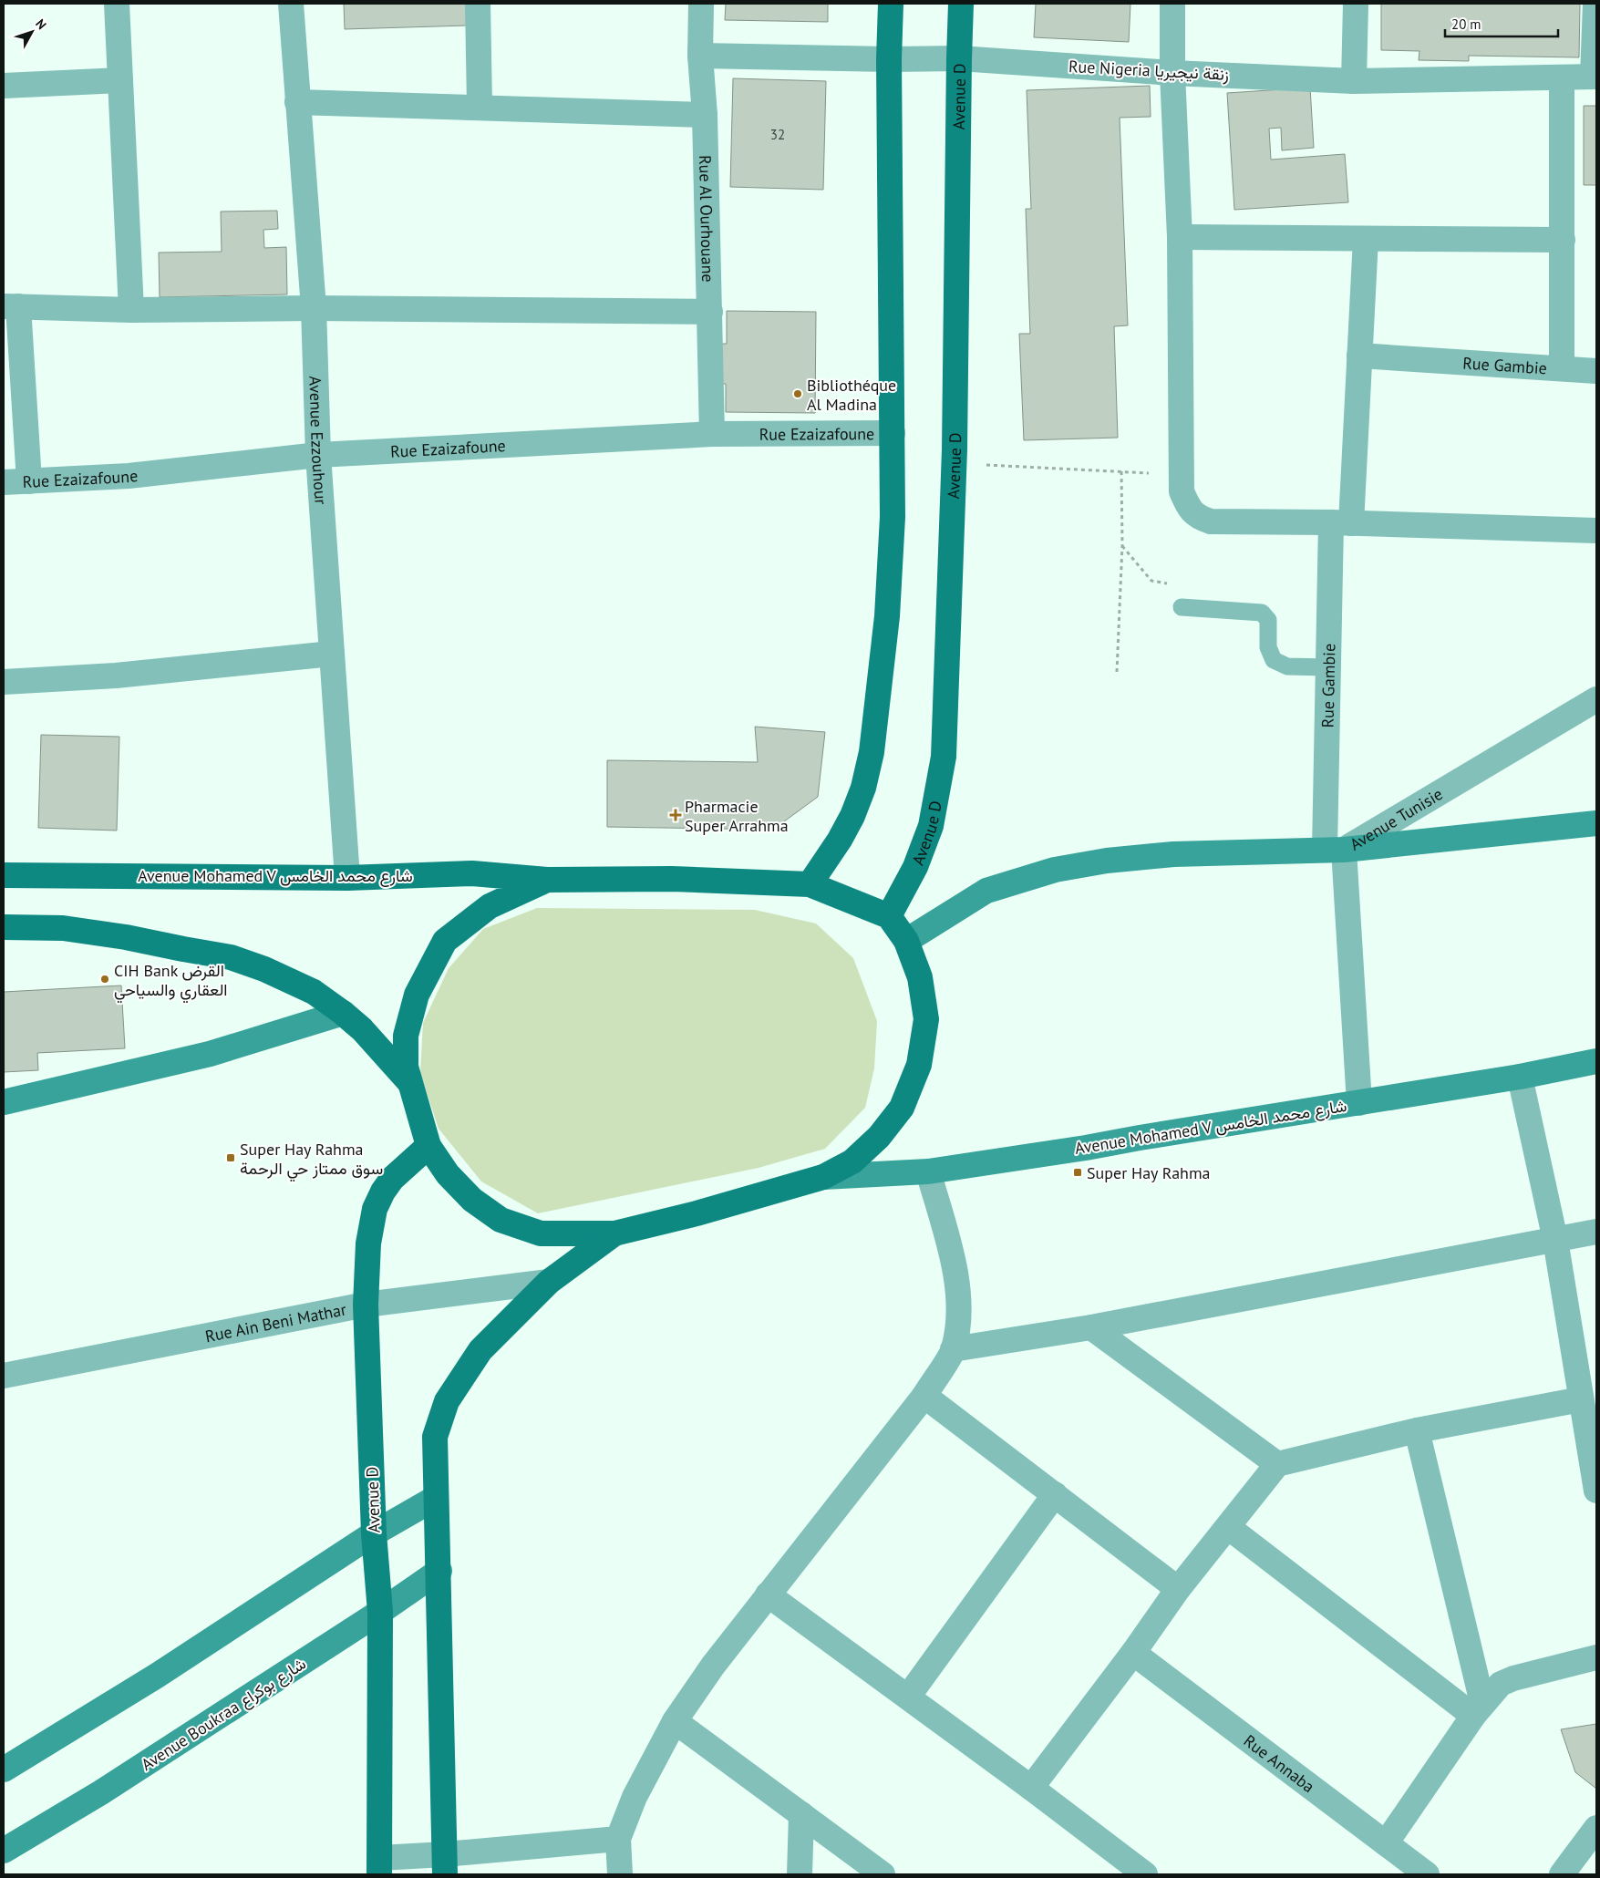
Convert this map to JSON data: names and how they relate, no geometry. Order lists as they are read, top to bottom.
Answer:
{
  "streets": {
    "main road": ["Avenue D", "Avenue Mohamed V شارع محمد الخامس"],
    "street": [
      "Rue Nigeria زنقة نيجيريا",
      "Rue Al Ourhouane",
      "Rue Gambie",
      "Rue Ezaizafoune",
      "Avenue Ezzouhour",
      "Avenue Tunisie",
      "Rue Ain Beni Mathar",
      "Avenue Boukraa شارع بوكراع",
      "Rue Annaba"
    ]
  },
  "crossings": [
    ["Rue Nigeria زنقة نيجيريا", "Avenue D"],
    ["Rue Nigeria زنقة نيجيريا", "Rue Al Ourhouane"],
    ["Avenue D", "Avenue Mohamed V شارع محمد الخامس"],
    ["Avenue D", "Rue Ain Beni Mathar"],
    ["Avenue D", "Avenue Boukraa شارع بوكراع"],
    ["Rue Al Ourhouane", "Rue Ezaizafoune"],
    ["Rue Gambie", "Avenue Tunisie"],
    ["Rue Ezaizafoune", "Avenue Ezzouhour"],
    ["Avenue Ezzouhour", "Avenue Mohamed V شارع محمد الخامس"],
    ["Avenue Tunisie", "Avenue Mohamed V شارع محمد الخامس"]
  ],
  "places": {
    "other": ["Bibliothéque Al Madina", "CIH Bank القرض العقاري والسياحي"],
    "health": ["Pharmacie Super Arrahma"],
    "transit": ["Super Hay Rahma سوق ممتاز حي الرحمة", "Super Hay Rahma"]
  },
  "house_numbers": ["32"],
  "scale_bar": "20 m",
  "north": "top right"
}
